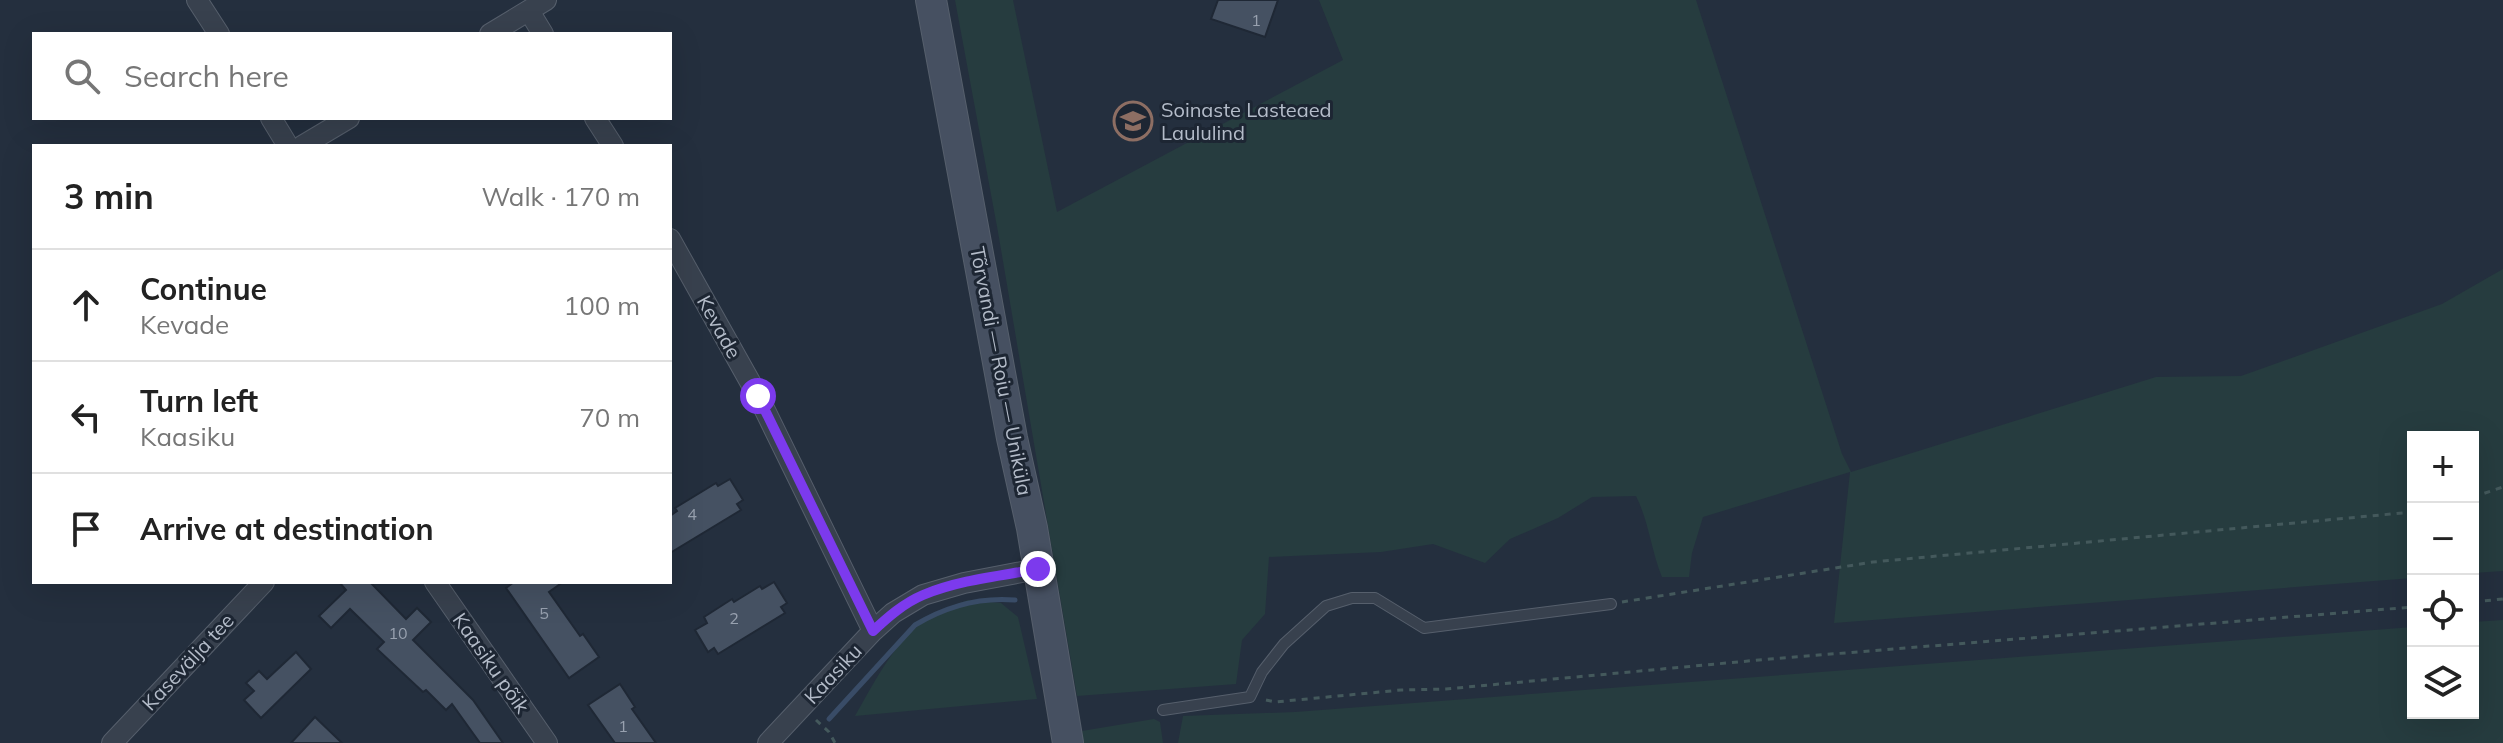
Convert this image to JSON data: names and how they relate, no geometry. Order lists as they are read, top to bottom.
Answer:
{
  "streets": {
    "street": [
      "Kevade",
      "Tõrvandi — Roiu — Uniküla",
      "Kasevälja tee",
      "Kaasiku põik",
      "Kaasiku"
    ]
  },
  "crossings": [
    ["Kevade", "Kaasiku"],
    ["Tõrvandi — Roiu — Uniküla", "Kaasiku"]
  ],
  "places": {
    "school or university": ["Soinaste Lasteaed Laululind"]
  },
  "house_numbers": [
    "1",
    "4",
    "5",
    "2",
    "10",
    "1"
  ],
  "page": {
    "search": "Search here",
    "heading": ["3 min", "Walk · 170 m"],
    "list": [
      ["Continue", "Kevade", "100 m"],
      ["Turn left", "Kaasiku", "70 m"],
      "Arrive at destination"
    ],
    "map_buttons": ["+", "−"]
  }
}
